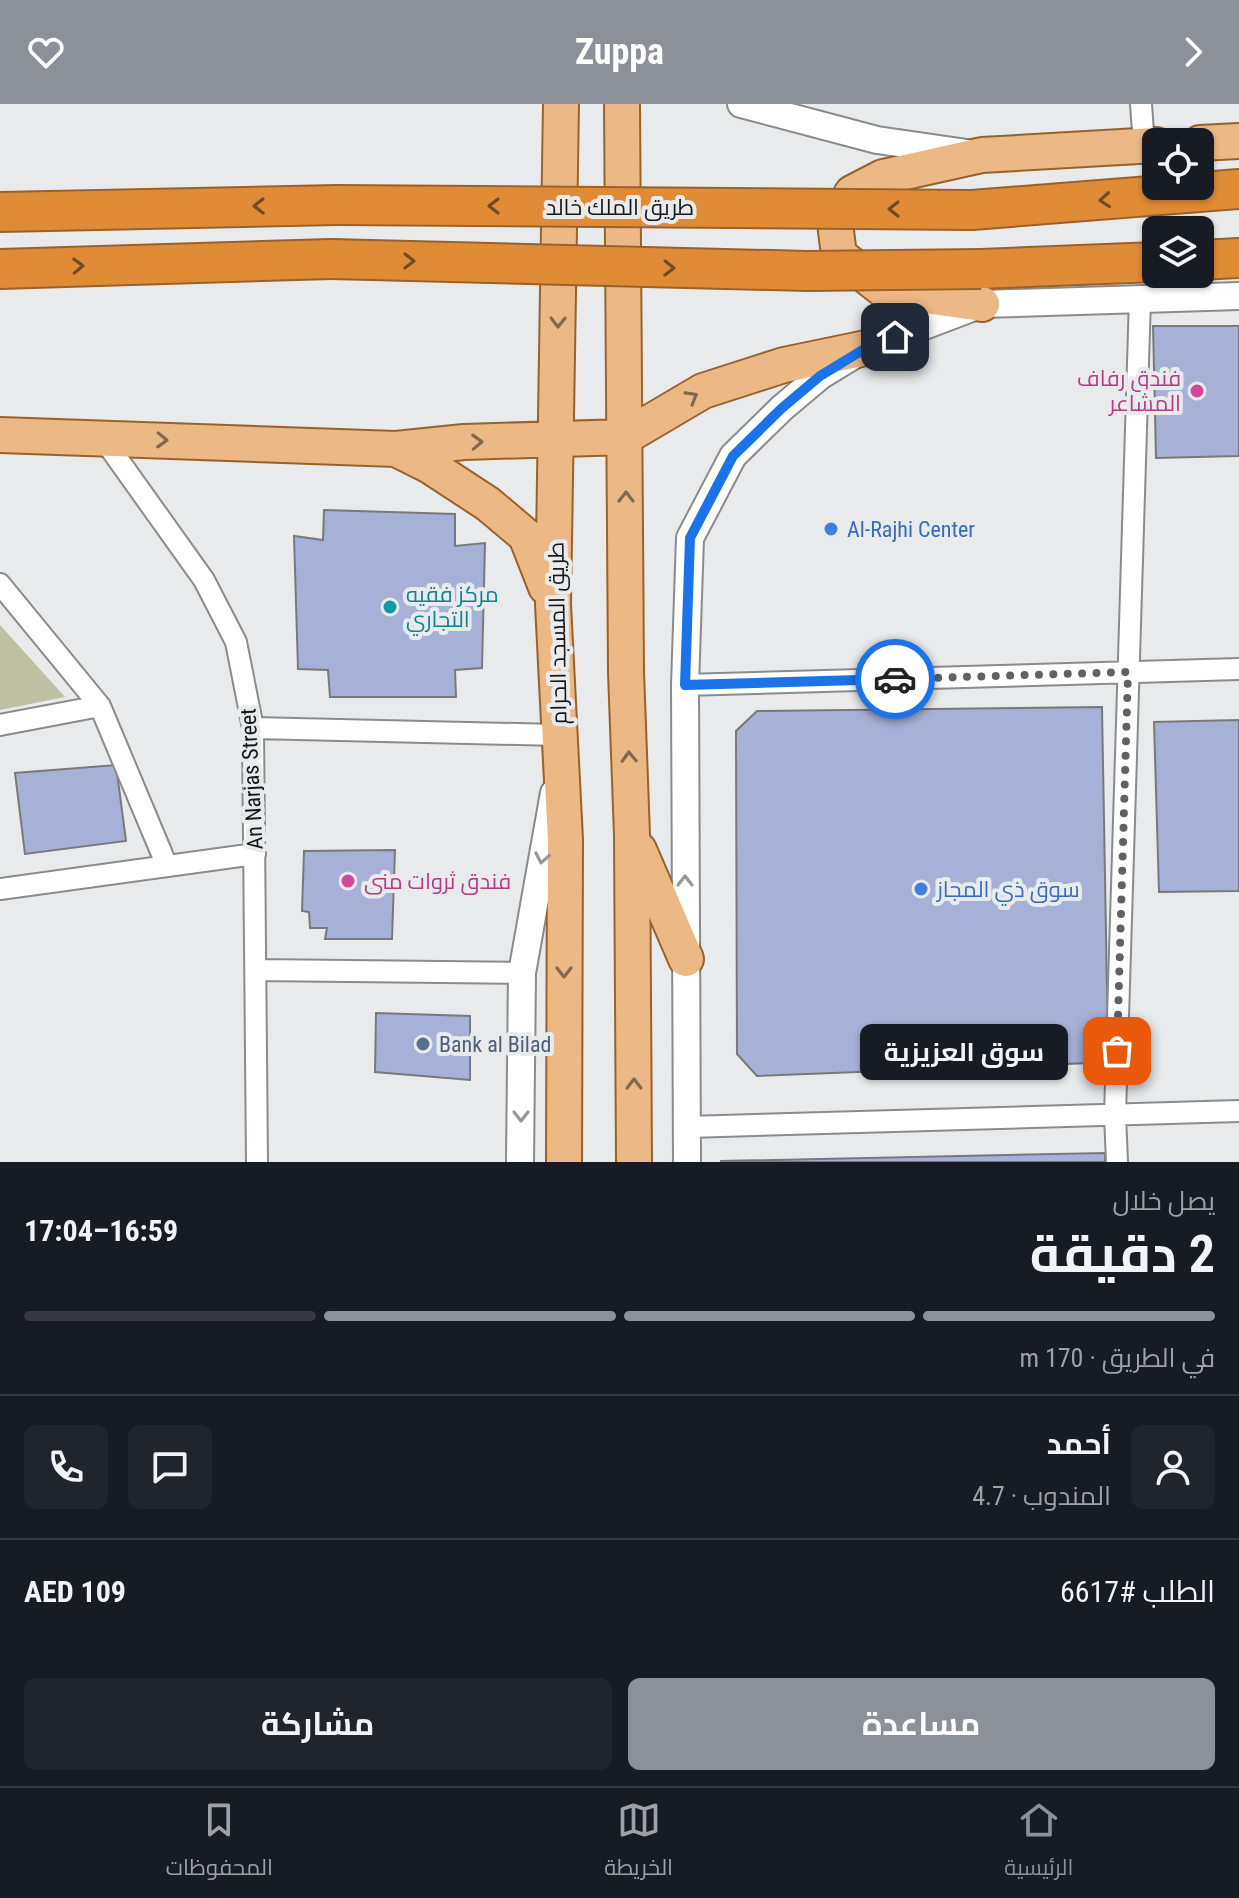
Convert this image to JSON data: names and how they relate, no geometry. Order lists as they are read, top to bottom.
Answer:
{
  "streets": {
    "highway": ["طريق الملك خالد"],
    "main road": ["طريق المسجد الحرام"],
    "street": ["An Narjas Street"]
  },
  "places": [
    "فندق رفاف المشاعر",
    "Al-Rajhi Center",
    "مركز فقيه التجاري",
    "فندق ثروات منى",
    "سوق ذي المجاز",
    "Bank al Bilad",
    "سوق العزيزية"
  ],
  "page": {
    "header": "Zuppa",
    "bubble": "سوق العزيزية",
    "heading": ["2 دقيقة", "يصل خلال", "16:59–17:04"],
    "panel": [
      "أحمد",
      "المندوب · 4.7",
      "الطلب #6617",
      "AED 109"
    ],
    "bar": "في الطريق · 170 m",
    "buttons": ["مساعدة", "مشاركة"],
    "tabs": ["الرئيسية", "الخريطة", "المحفوظات"]
  }
}
